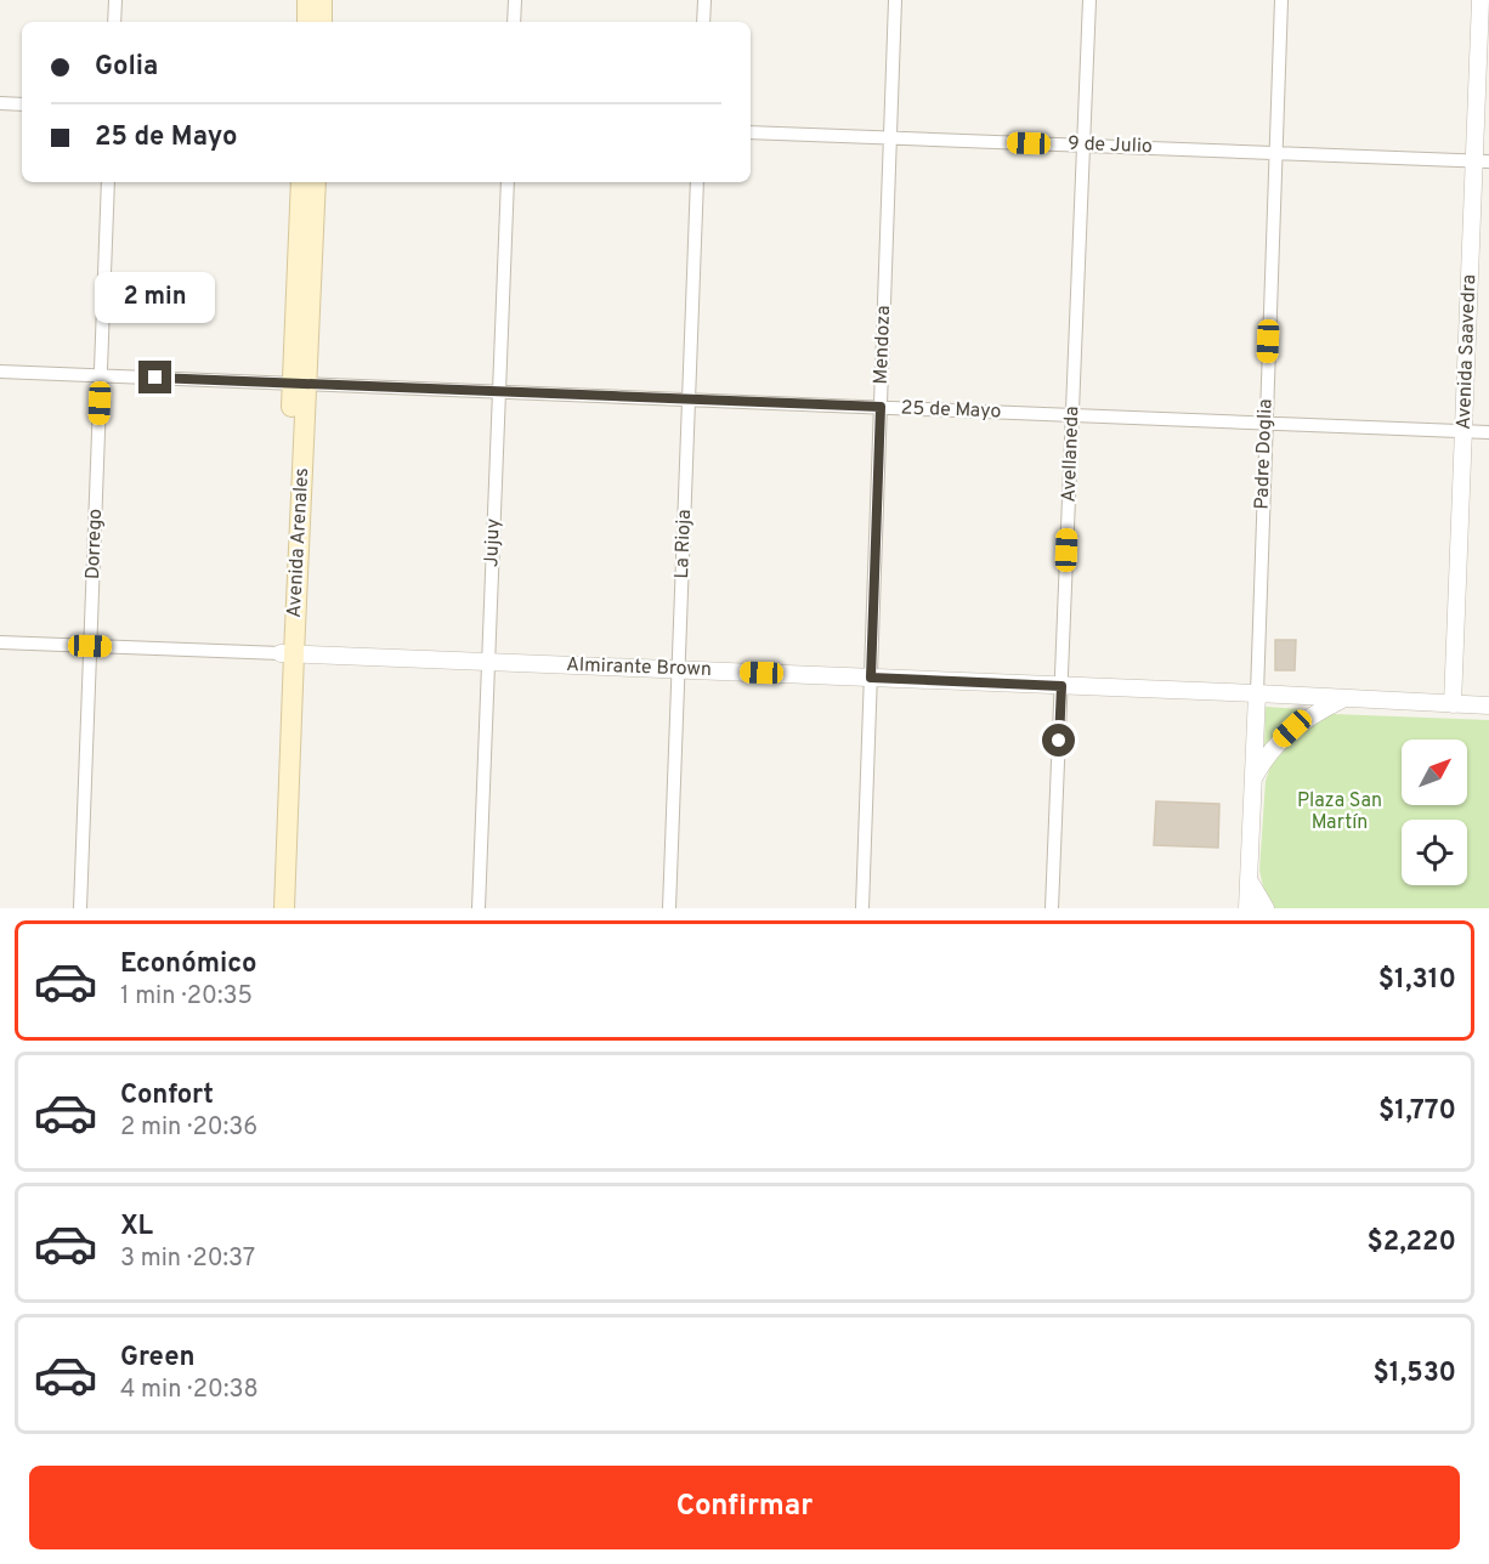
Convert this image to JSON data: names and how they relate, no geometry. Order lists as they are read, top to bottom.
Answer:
{
  "streets": {
    "main road": ["Avenida Arenales"],
    "street": [
      "9 de Julio",
      "Mendoza",
      "Avenida Saavedra",
      "25 de Mayo",
      "Avellaneda",
      "Padre Doglia",
      "Jujuy",
      "Dorrego",
      "La Rioja",
      "Almirante Brown"
    ]
  },
  "crossings": [
    ["9 de Julio", "Mendoza"],
    ["9 de Julio", "Avenida Saavedra"],
    ["9 de Julio", "Avellaneda"],
    ["9 de Julio", "Padre Doglia"],
    ["Mendoza", "25 de Mayo"],
    ["Mendoza", "Almirante Brown"],
    ["Avenida Saavedra", "25 de Mayo"],
    ["Avenida Saavedra", "Almirante Brown"],
    ["25 de Mayo", "Avellaneda"],
    ["25 de Mayo", "Padre Doglia"],
    ["25 de Mayo", "Avenida Arenales"],
    ["25 de Mayo", "Jujuy"],
    ["25 de Mayo", "Dorrego"],
    ["25 de Mayo", "La Rioja"],
    ["Avellaneda", "Almirante Brown"],
    ["Padre Doglia", "Almirante Brown"],
    ["Avenida Arenales", "Almirante Brown"],
    ["Jujuy", "Almirante Brown"],
    ["Dorrego", "Almirante Brown"],
    ["La Rioja", "Almirante Brown"]
  ],
  "parks": ["Plaza San Martín"],
  "north": "top right",
  "page": {
    "banner": ["Golia", "25 de Mayo"],
    "bubble": "2 min",
    "list": [
      {
        "name": "Económico",
        "note": "1 min · 20:35",
        "value": "$1,310"
      },
      {
        "name": "Confort",
        "note": "2 min · 20:36",
        "value": "$1,770"
      },
      {
        "name": "XL",
        "note": "3 min · 20:37",
        "value": "$2,220"
      },
      {
        "name": "Green",
        "note": "4 min · 20:38",
        "value": "$1,530"
      }
    ],
    "buttons": "Confirmar"
  }
}
